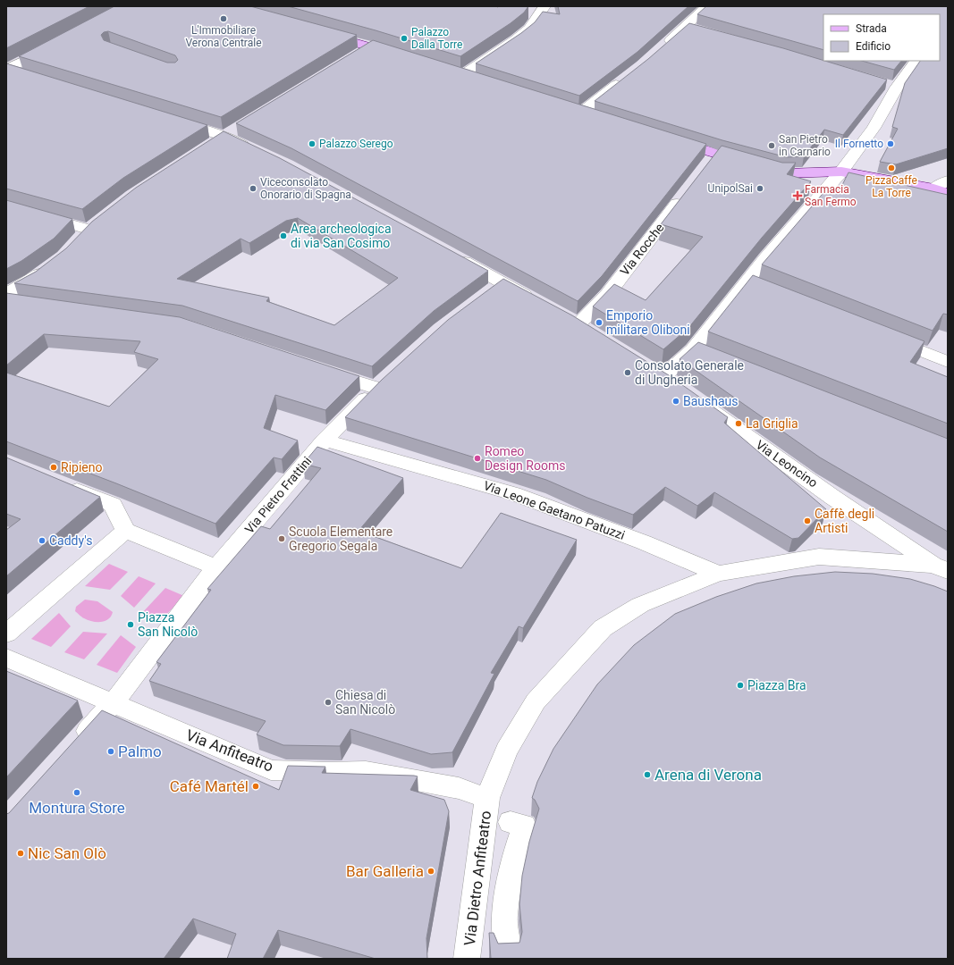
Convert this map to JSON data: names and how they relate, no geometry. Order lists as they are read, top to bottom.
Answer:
{
  "streets": {
    "street": [
      "Via Rocche",
      "Via Leoncino",
      "Via Pietro Frattini",
      "Via Leone Gaetano Patuzzi",
      "Via Anfiteatro",
      "Via Dietro Anfiteatro"
    ]
  },
  "crossings": [
    ["Via Leoncino", "Via Dietro Anfiteatro"],
    ["Via Pietro Frattini", "Via Leone Gaetano Patuzzi"],
    ["Via Leone Gaetano Patuzzi", "Via Dietro Anfiteatro"],
    ["Via Anfiteatro", "Via Dietro Anfiteatro"]
  ],
  "places": {
    "other": [
      "L'Immobiliare Verona Centrale",
      "Palazzo Dalla Torre",
      "Palazzo Serego",
      "Il Fornetto",
      "San Pietro in Carnario",
      "PizzaCaffe La Torre",
      "Viceconsolato Onorario di Spagna",
      "UnipolSai",
      "Area archeologica di via San Cosimo",
      "Emporio militare Oliboni",
      "Consolato Generale di Ungheria",
      "Baushaus",
      "La Griglia",
      "Romeo Design Rooms",
      "Ripieno",
      "Caffè degli Artisti",
      "Scuola Elementare Gregorio Segala",
      "Caddy's",
      "Piazza San Nicolò",
      "Piazza Bra",
      "Chiesa di San Nicolò",
      "Palmo",
      "Arena di Verona",
      "Café Martél",
      "Montura Store",
      "Nic San Olò",
      "Bar Galleria"
    ],
    "health": ["Farmacia San Fermo"]
  },
  "legend": ["Strada", "Edificio"]
}
